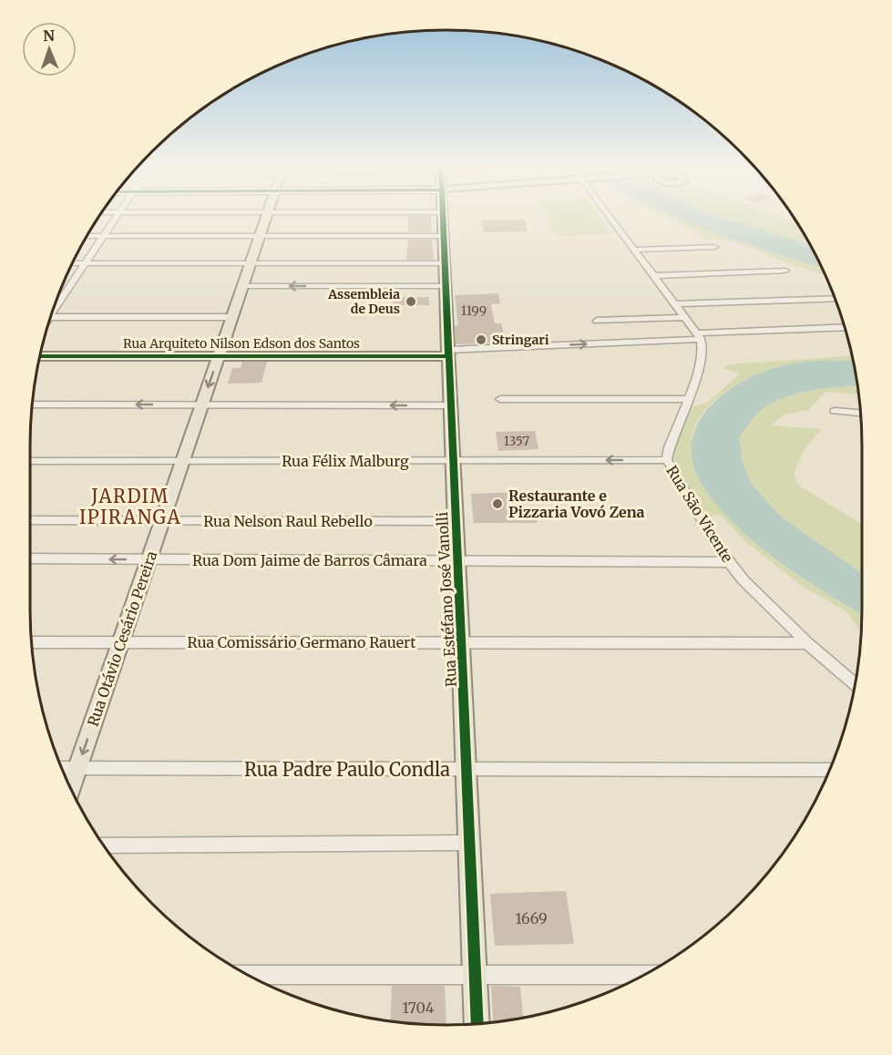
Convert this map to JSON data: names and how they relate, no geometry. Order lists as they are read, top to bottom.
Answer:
{
  "streets": {
    "main road": ["Rua Arquiteto Nilson Edson dos Santos", "Rua Estéfano José Vanolli", "Rua Otávio Cesário Pereira"],
    "street": [
      "Rua Félix Malburg",
      "Rua São Vicente",
      "Rua Nelson Raul Rebello",
      "Rua Dom Jaime de Barros Câmara",
      "Rua Comissário Germano Rauert",
      "Rua Padre Paulo Condla"
    ]
  },
  "crossings": [
    ["Rua Arquiteto Nilson Edson dos Santos", "Rua Estéfano José Vanolli"],
    ["Rua Arquiteto Nilson Edson dos Santos", "Rua Otávio Cesário Pereira"],
    ["Rua Félix Malburg", "Rua São Vicente"],
    ["Rua Félix Malburg", "Rua Estéfano José Vanolli"],
    ["Rua Félix Malburg", "Rua Otávio Cesário Pereira"],
    ["Rua São Vicente", "Rua Dom Jaime de Barros Câmara"],
    ["Rua São Vicente", "Rua Comissário Germano Rauert"],
    ["Rua Nelson Raul Rebello", "Rua Estéfano José Vanolli"],
    ["Rua Nelson Raul Rebello", "Rua Otávio Cesário Pereira"],
    ["Rua Dom Jaime de Barros Câmara", "Rua Estéfano José Vanolli"],
    ["Rua Dom Jaime de Barros Câmara", "Rua Otávio Cesário Pereira"],
    ["Rua Estéfano José Vanolli", "Rua Comissário Germano Rauert"],
    ["Rua Estéfano José Vanolli", "Rua Padre Paulo Condla"],
    ["Rua Otávio Cesário Pereira", "Rua Comissário Germano Rauert"],
    ["Rua Otávio Cesário Pereira", "Rua Padre Paulo Condla"]
  ],
  "districts": ["JARDIM IPIRANGA"],
  "places": ["Assembleia de Deus", "Stringari", "Restaurante e Pizzaria Vovó Zena"],
  "house_numbers": [
    "1199",
    "1357",
    "1669",
    "1704"
  ],
  "north": "top"
}
